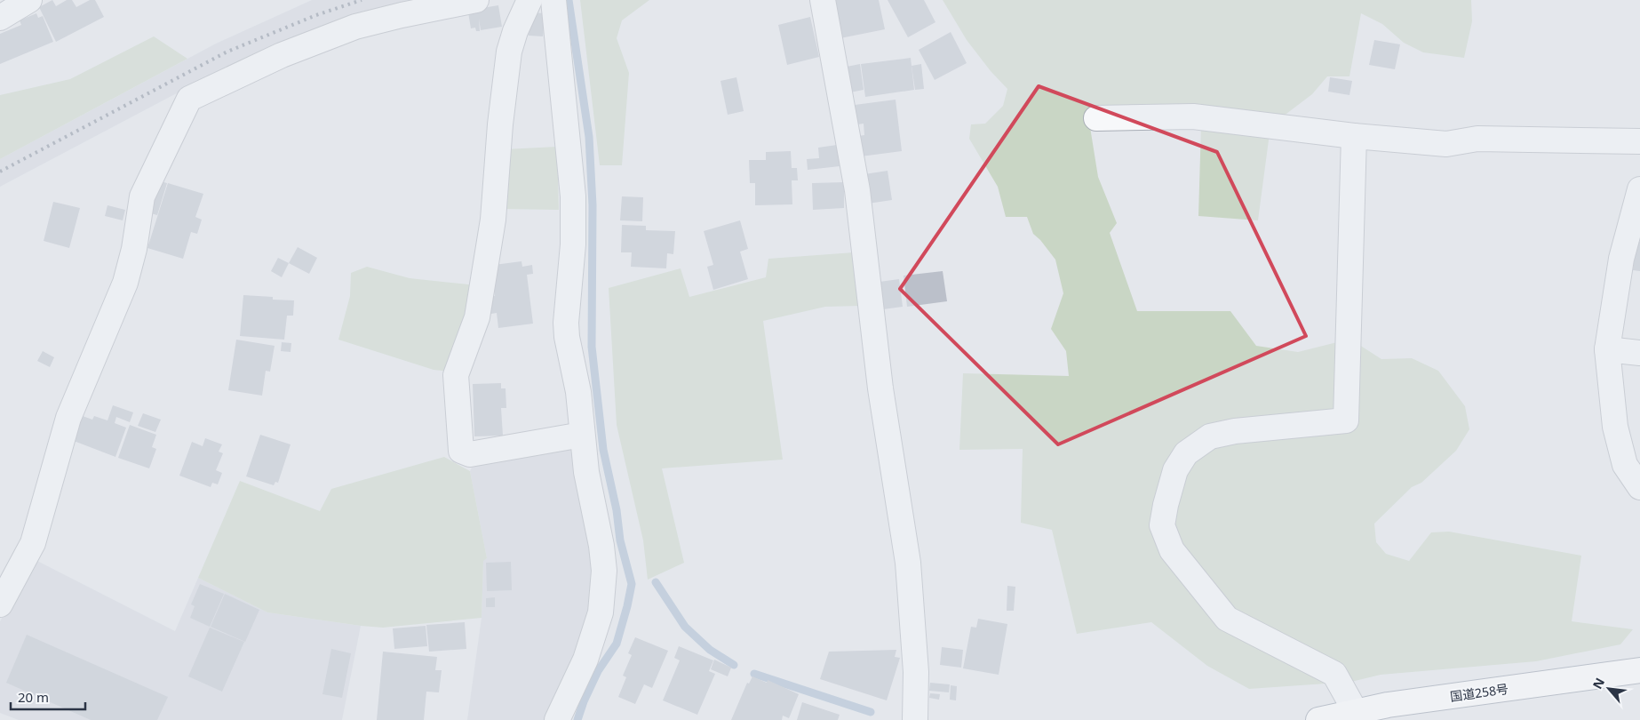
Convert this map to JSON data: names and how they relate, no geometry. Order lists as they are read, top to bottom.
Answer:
{
  "streets": {
    "highway": ["国道258号"]
  },
  "scale_bar": "20 m",
  "north": "top left"
}
